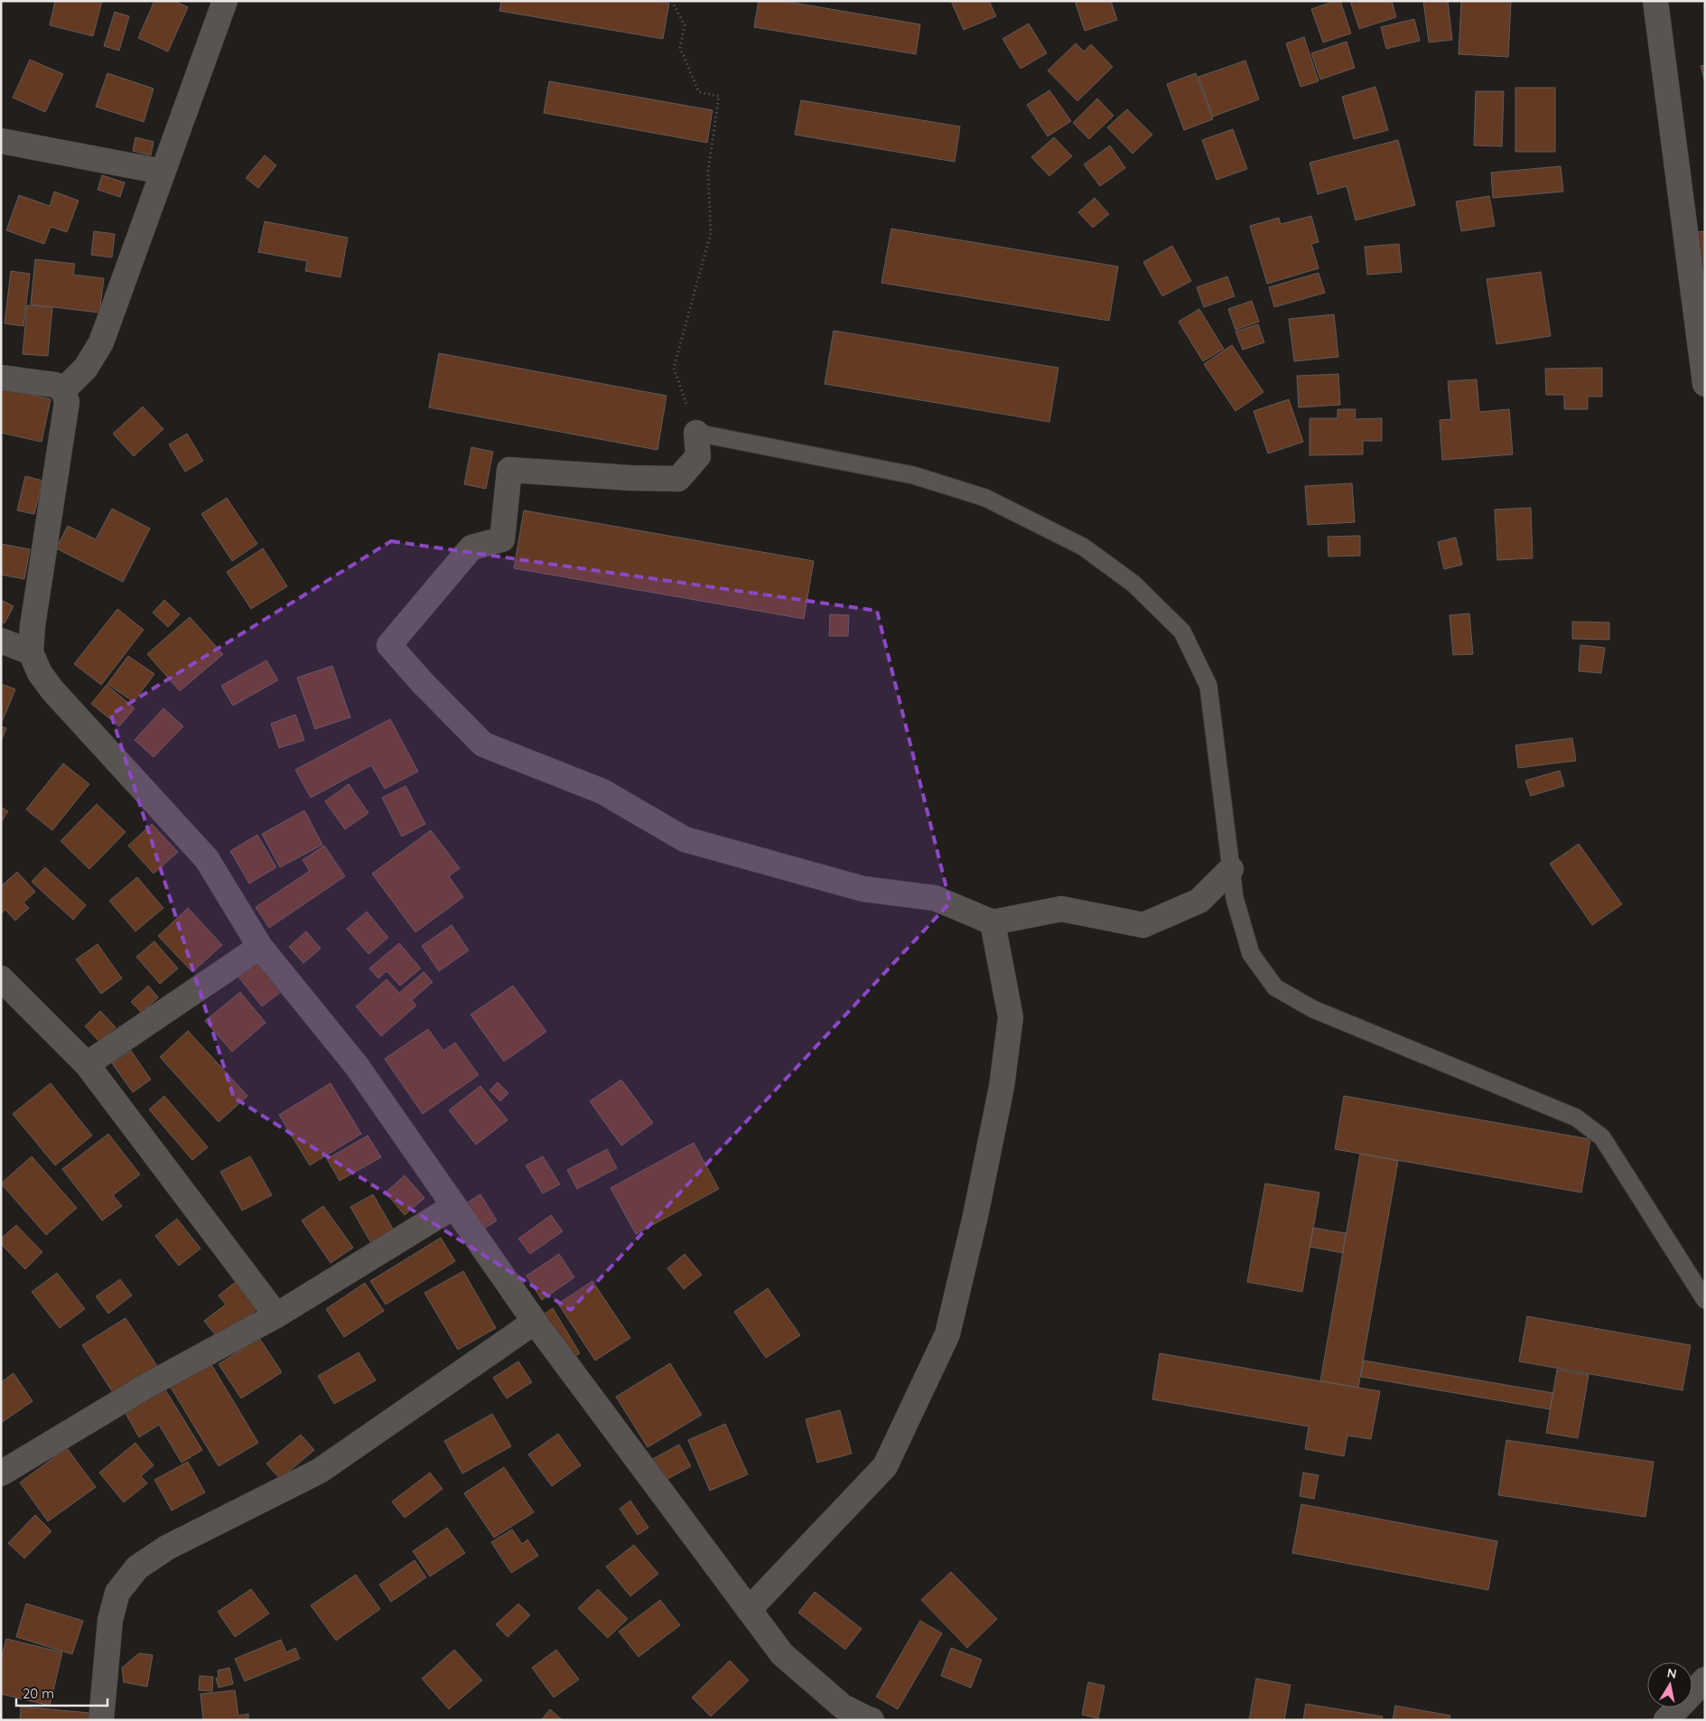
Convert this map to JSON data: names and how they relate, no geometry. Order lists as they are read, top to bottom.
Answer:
{
  "scale_bar": "20 m",
  "north": "top"
}
